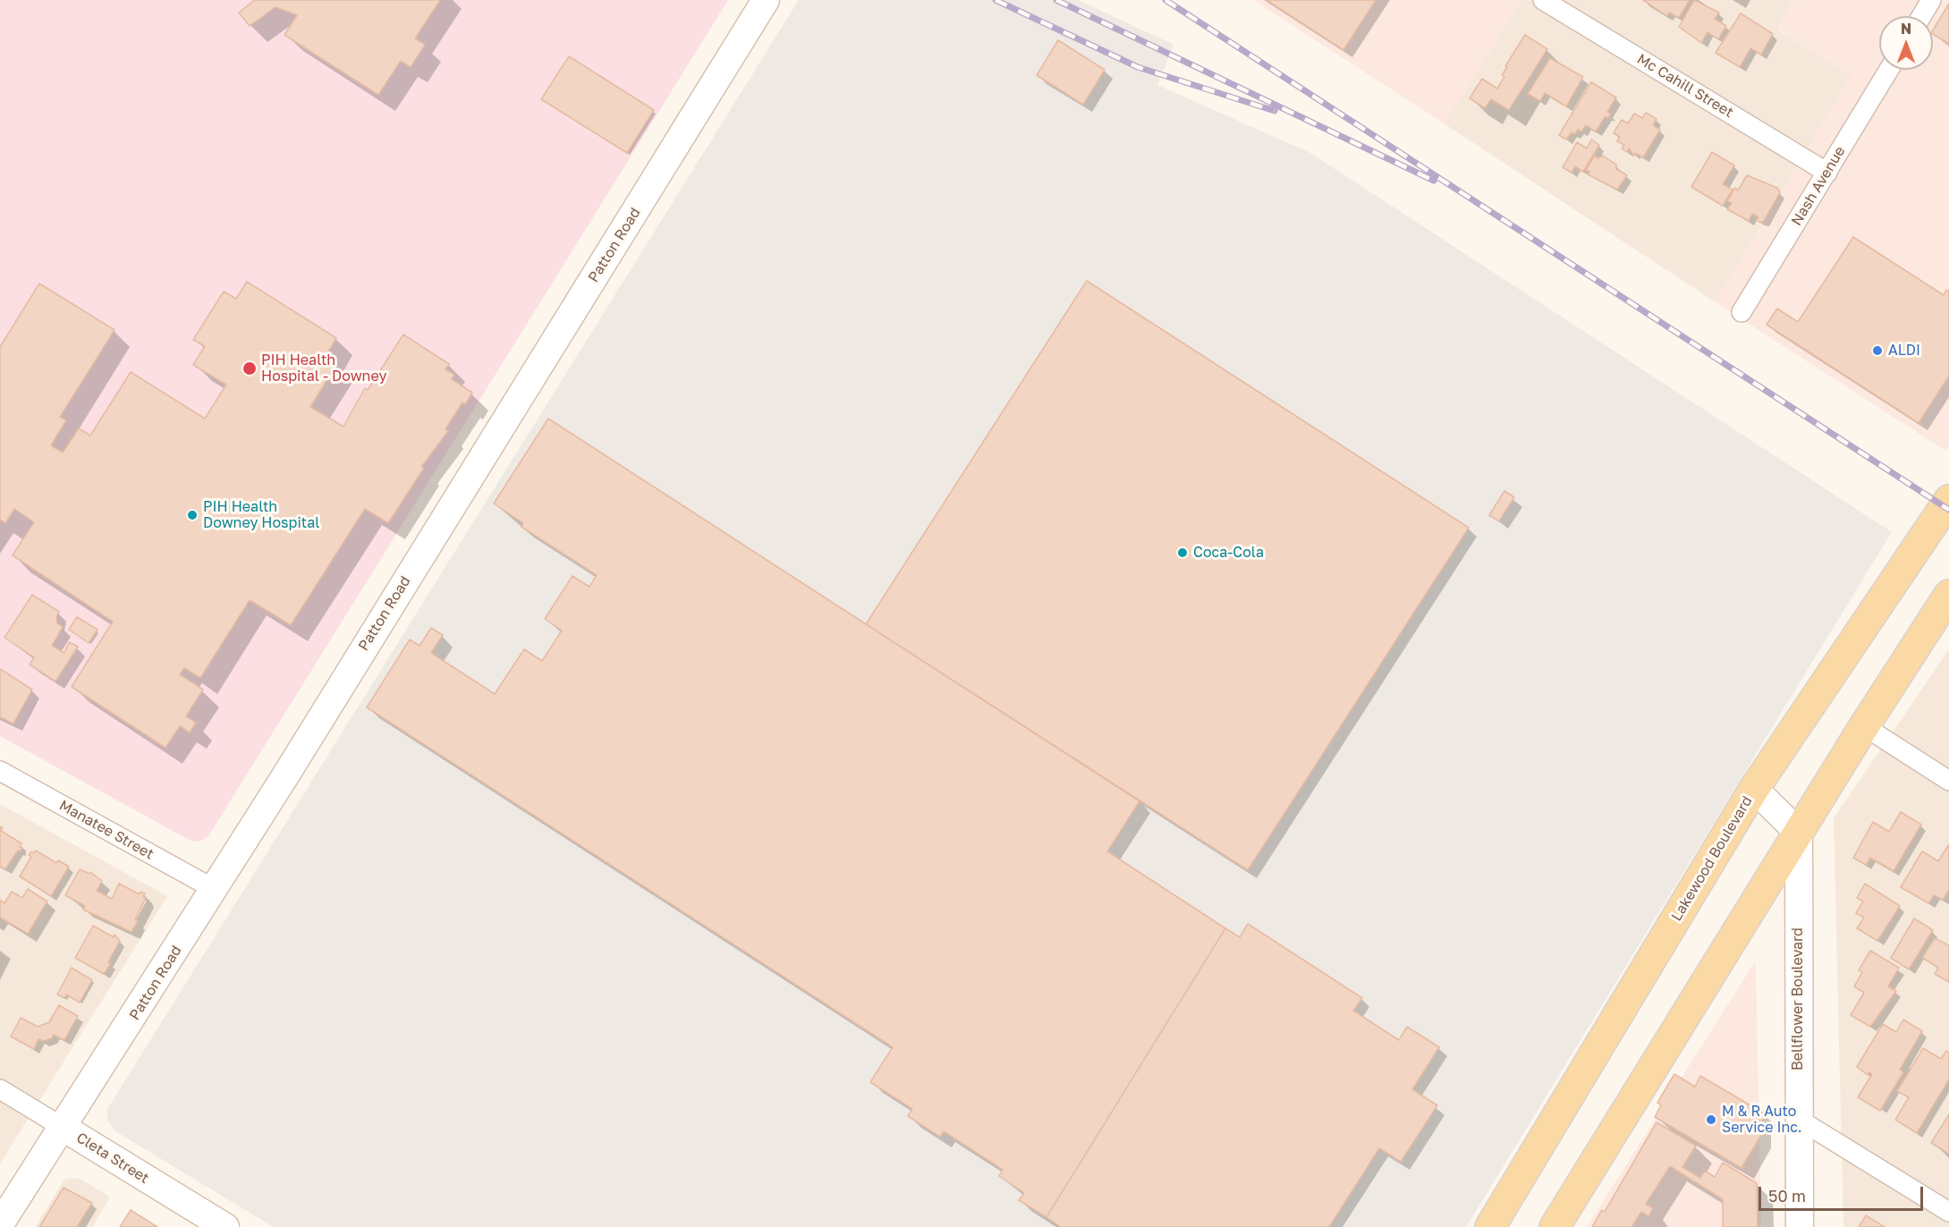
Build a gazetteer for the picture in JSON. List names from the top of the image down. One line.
{"streets":{"main road":["Lakewood Boulevard"],"street":["Mc Cahill Street","Nash Avenue","Patton Road","Manatee Street","Bellflower Boulevard","Cleta Street"]},"crossings":[["Mc Cahill Street","Nash Avenue"],["Patton Road","Manatee Street"],["Patton Road","Cleta Street"]],"places":["ALDI","PIH Health Hospital - Downey","PIH Health Downey Hospital","Coca-Cola","M & R Auto Service Inc."],"scale_bar":"50 m","north":"top"}
